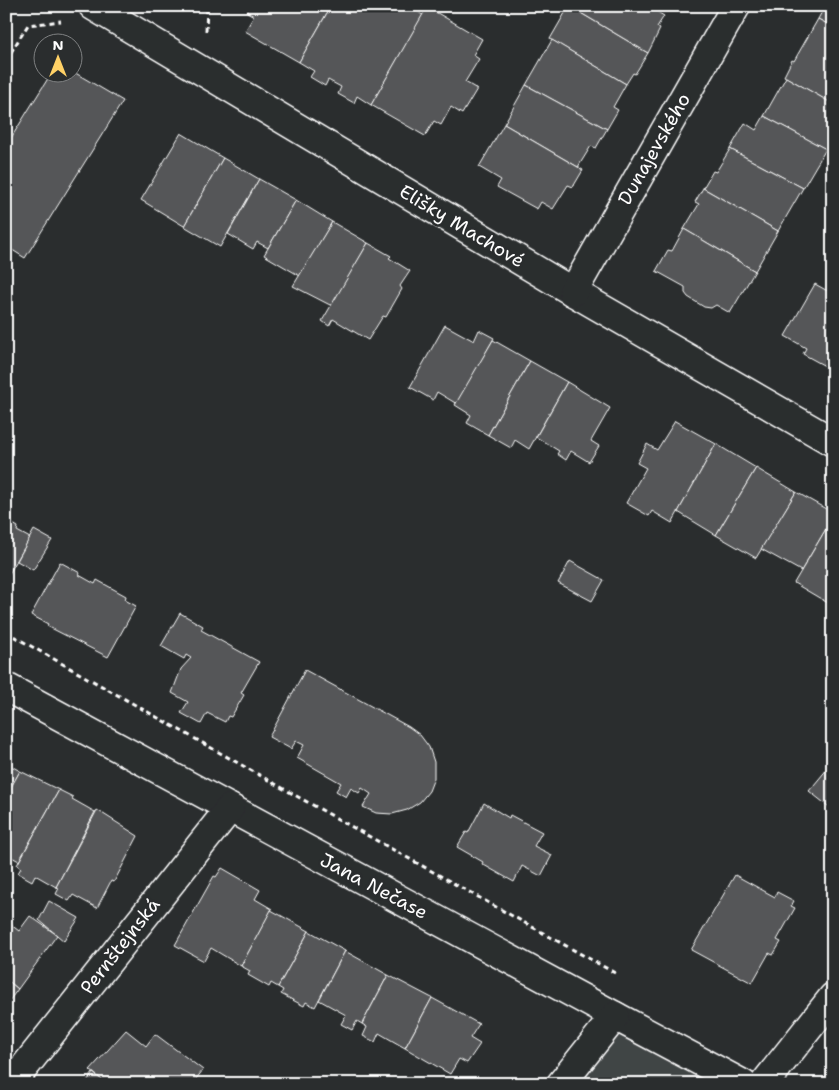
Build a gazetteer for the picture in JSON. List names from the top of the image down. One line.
{"streets":{"street":["Dunajevského","Elišky Machové","Jana Nečase","Pernštejnská"]},"crossings":[["Dunajevského","Elišky Machové"],["Jana Nečase","Pernštejnská"]],"north":"top"}
